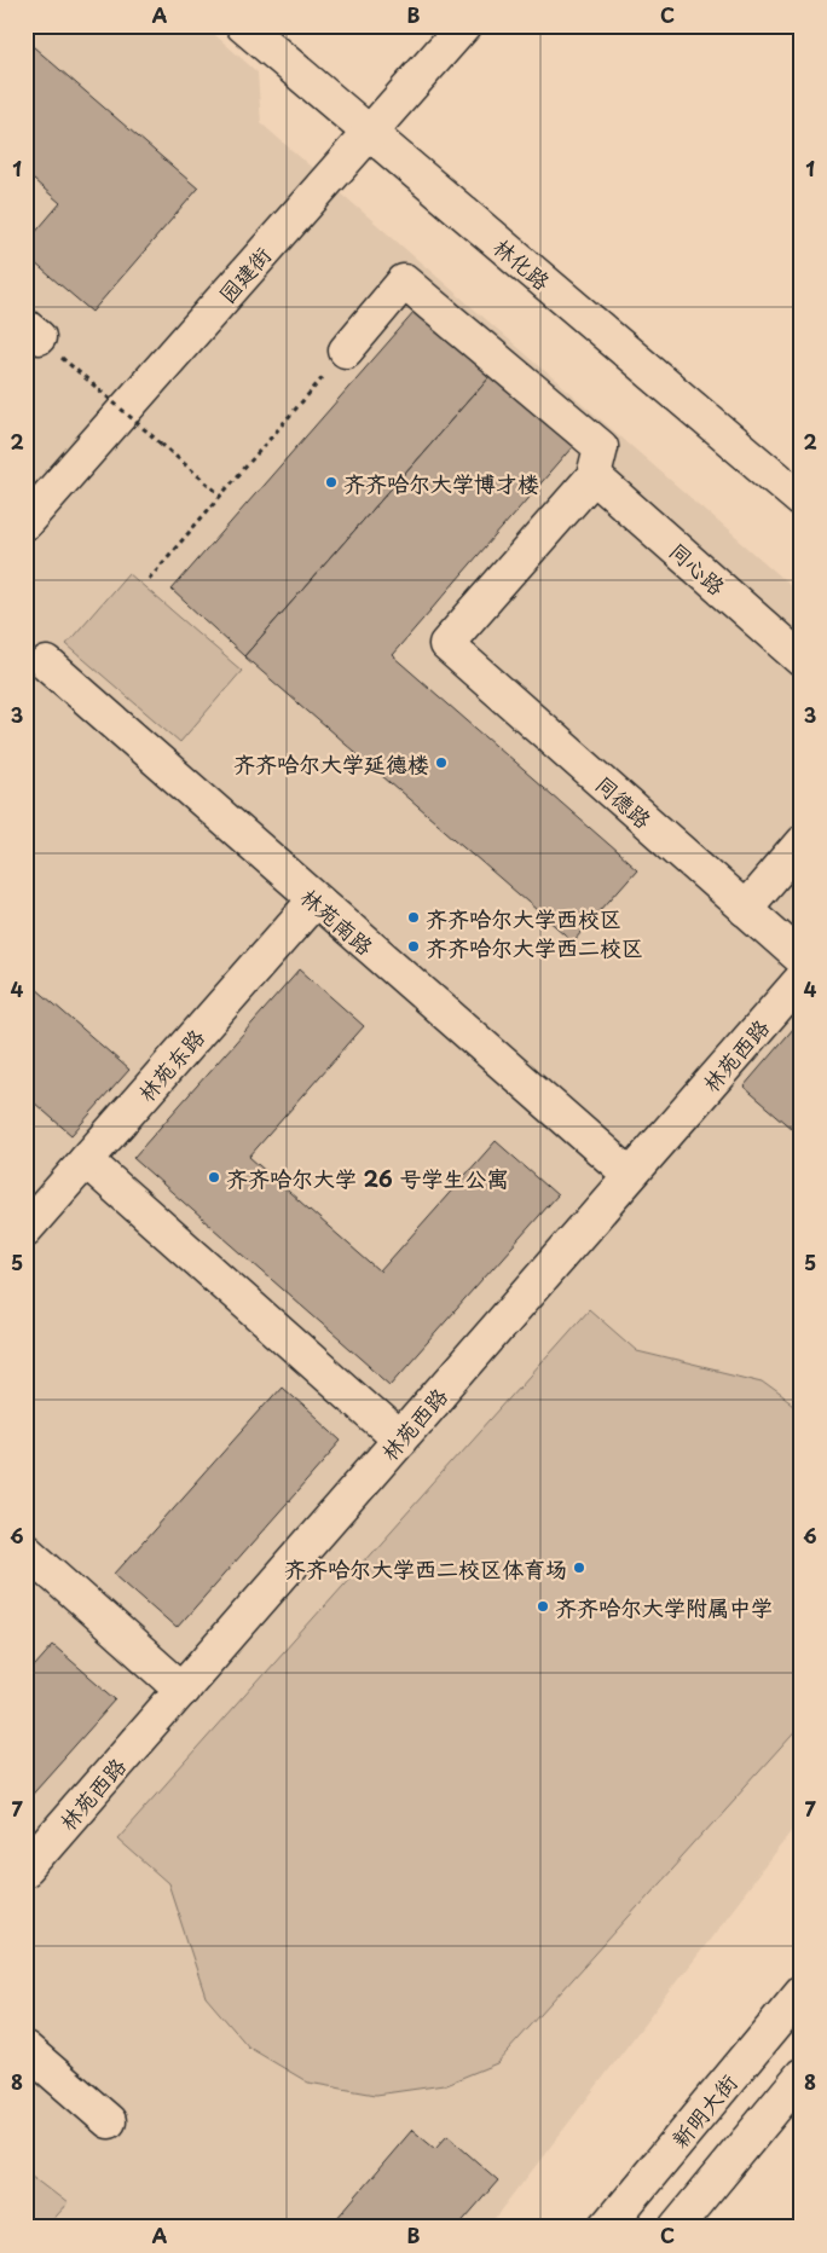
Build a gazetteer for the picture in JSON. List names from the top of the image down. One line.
{"streets":{"main road":["林化路","园建街","同心路","同德路","林苑南路","林苑西路","林苑东路","新明大街"]},"crossings":[["林化路","园建街"],["同心路","同德路"],["林苑南路","林苑西路"],["林苑南路","林苑东路"]],"places":["齐齐哈尔大学博才楼","齐齐哈尔大学延德楼","齐齐哈尔大学西校区","齐齐哈尔大学西二校区","齐齐哈尔大学 26 号学生公寓","齐齐哈尔大学西二校区体育场","齐齐哈尔大学附属中学"],"grid":{"columns":["A","B","C"],"rows":["1","2","3","4","5","6","7","8"]}}
